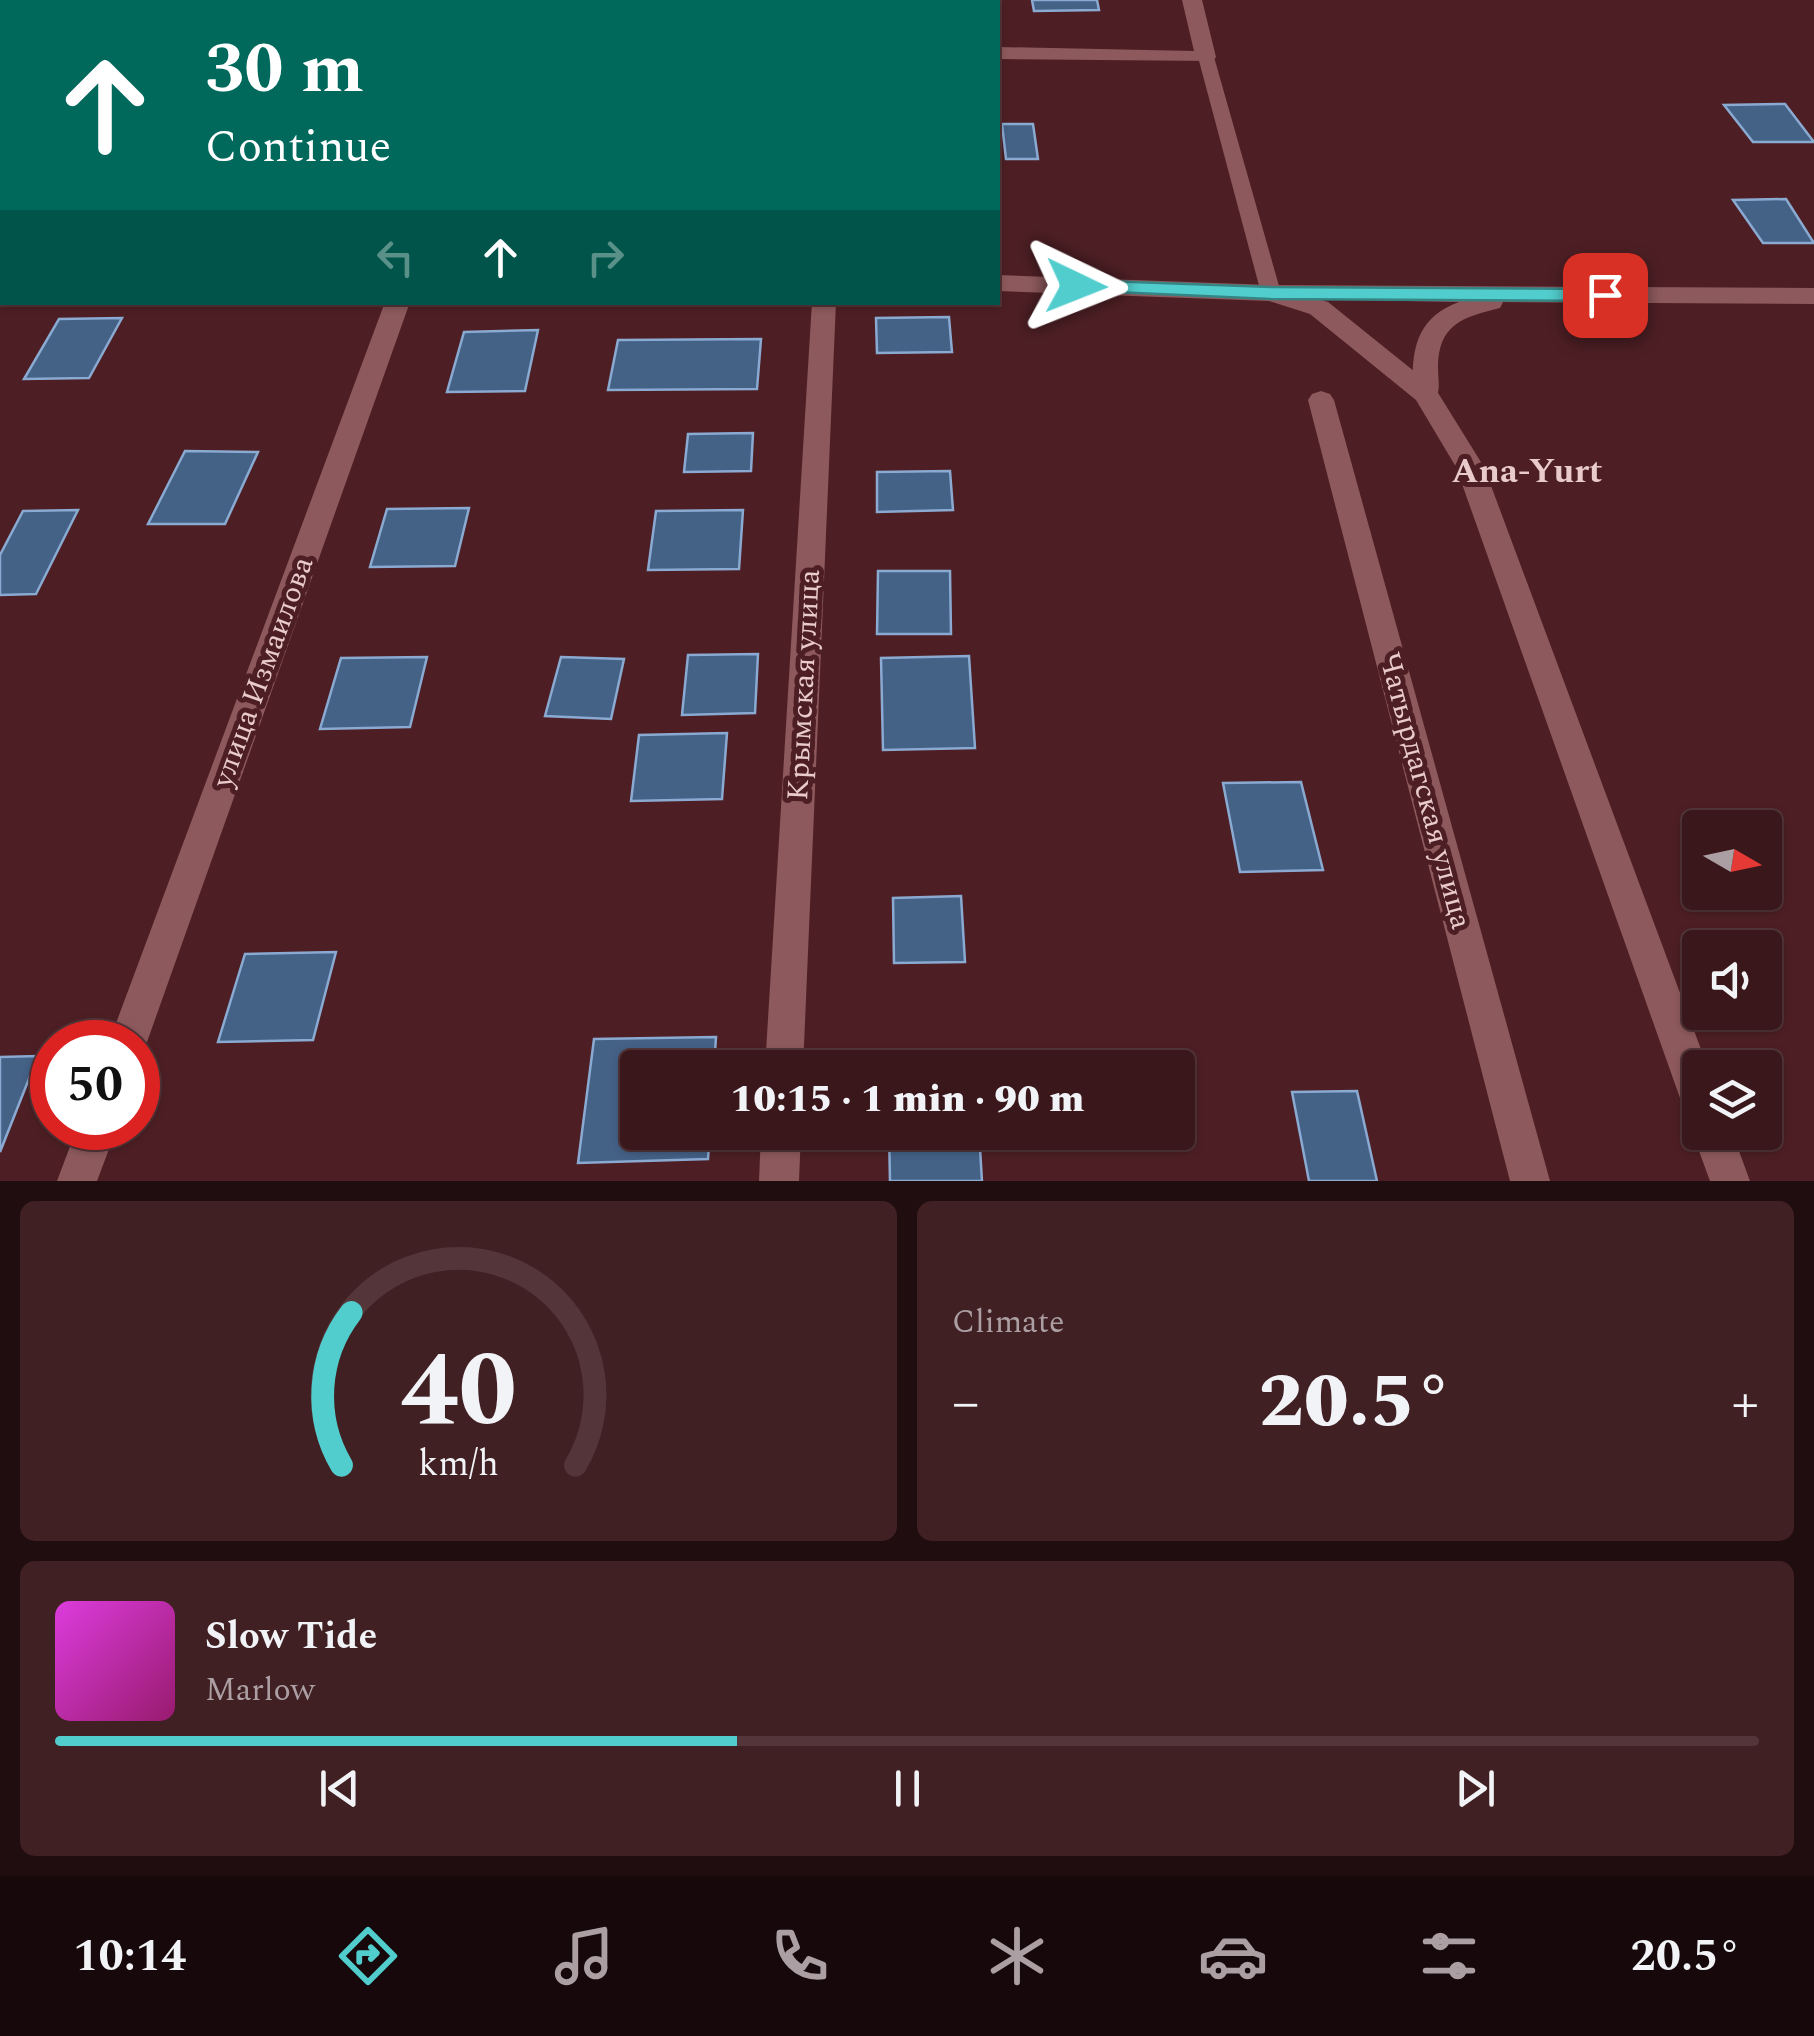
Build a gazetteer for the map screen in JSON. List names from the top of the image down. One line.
{"streets":{"street":["улица Измаилова","Крымская улица","Чатырдагская улица"]},"districts":["Ana-Yurt"],"north":"right","page":{"turn":["30 m","Continue"],"limit":"50","trip":"10:15 · 1 min · 90 m","tile":"Climate","heat":["−","20.5°","+"],"song":["Slow Tide","Marlow"],"tabs":["10:14","20.5°"],"gauge":["40","km/h"]}}
